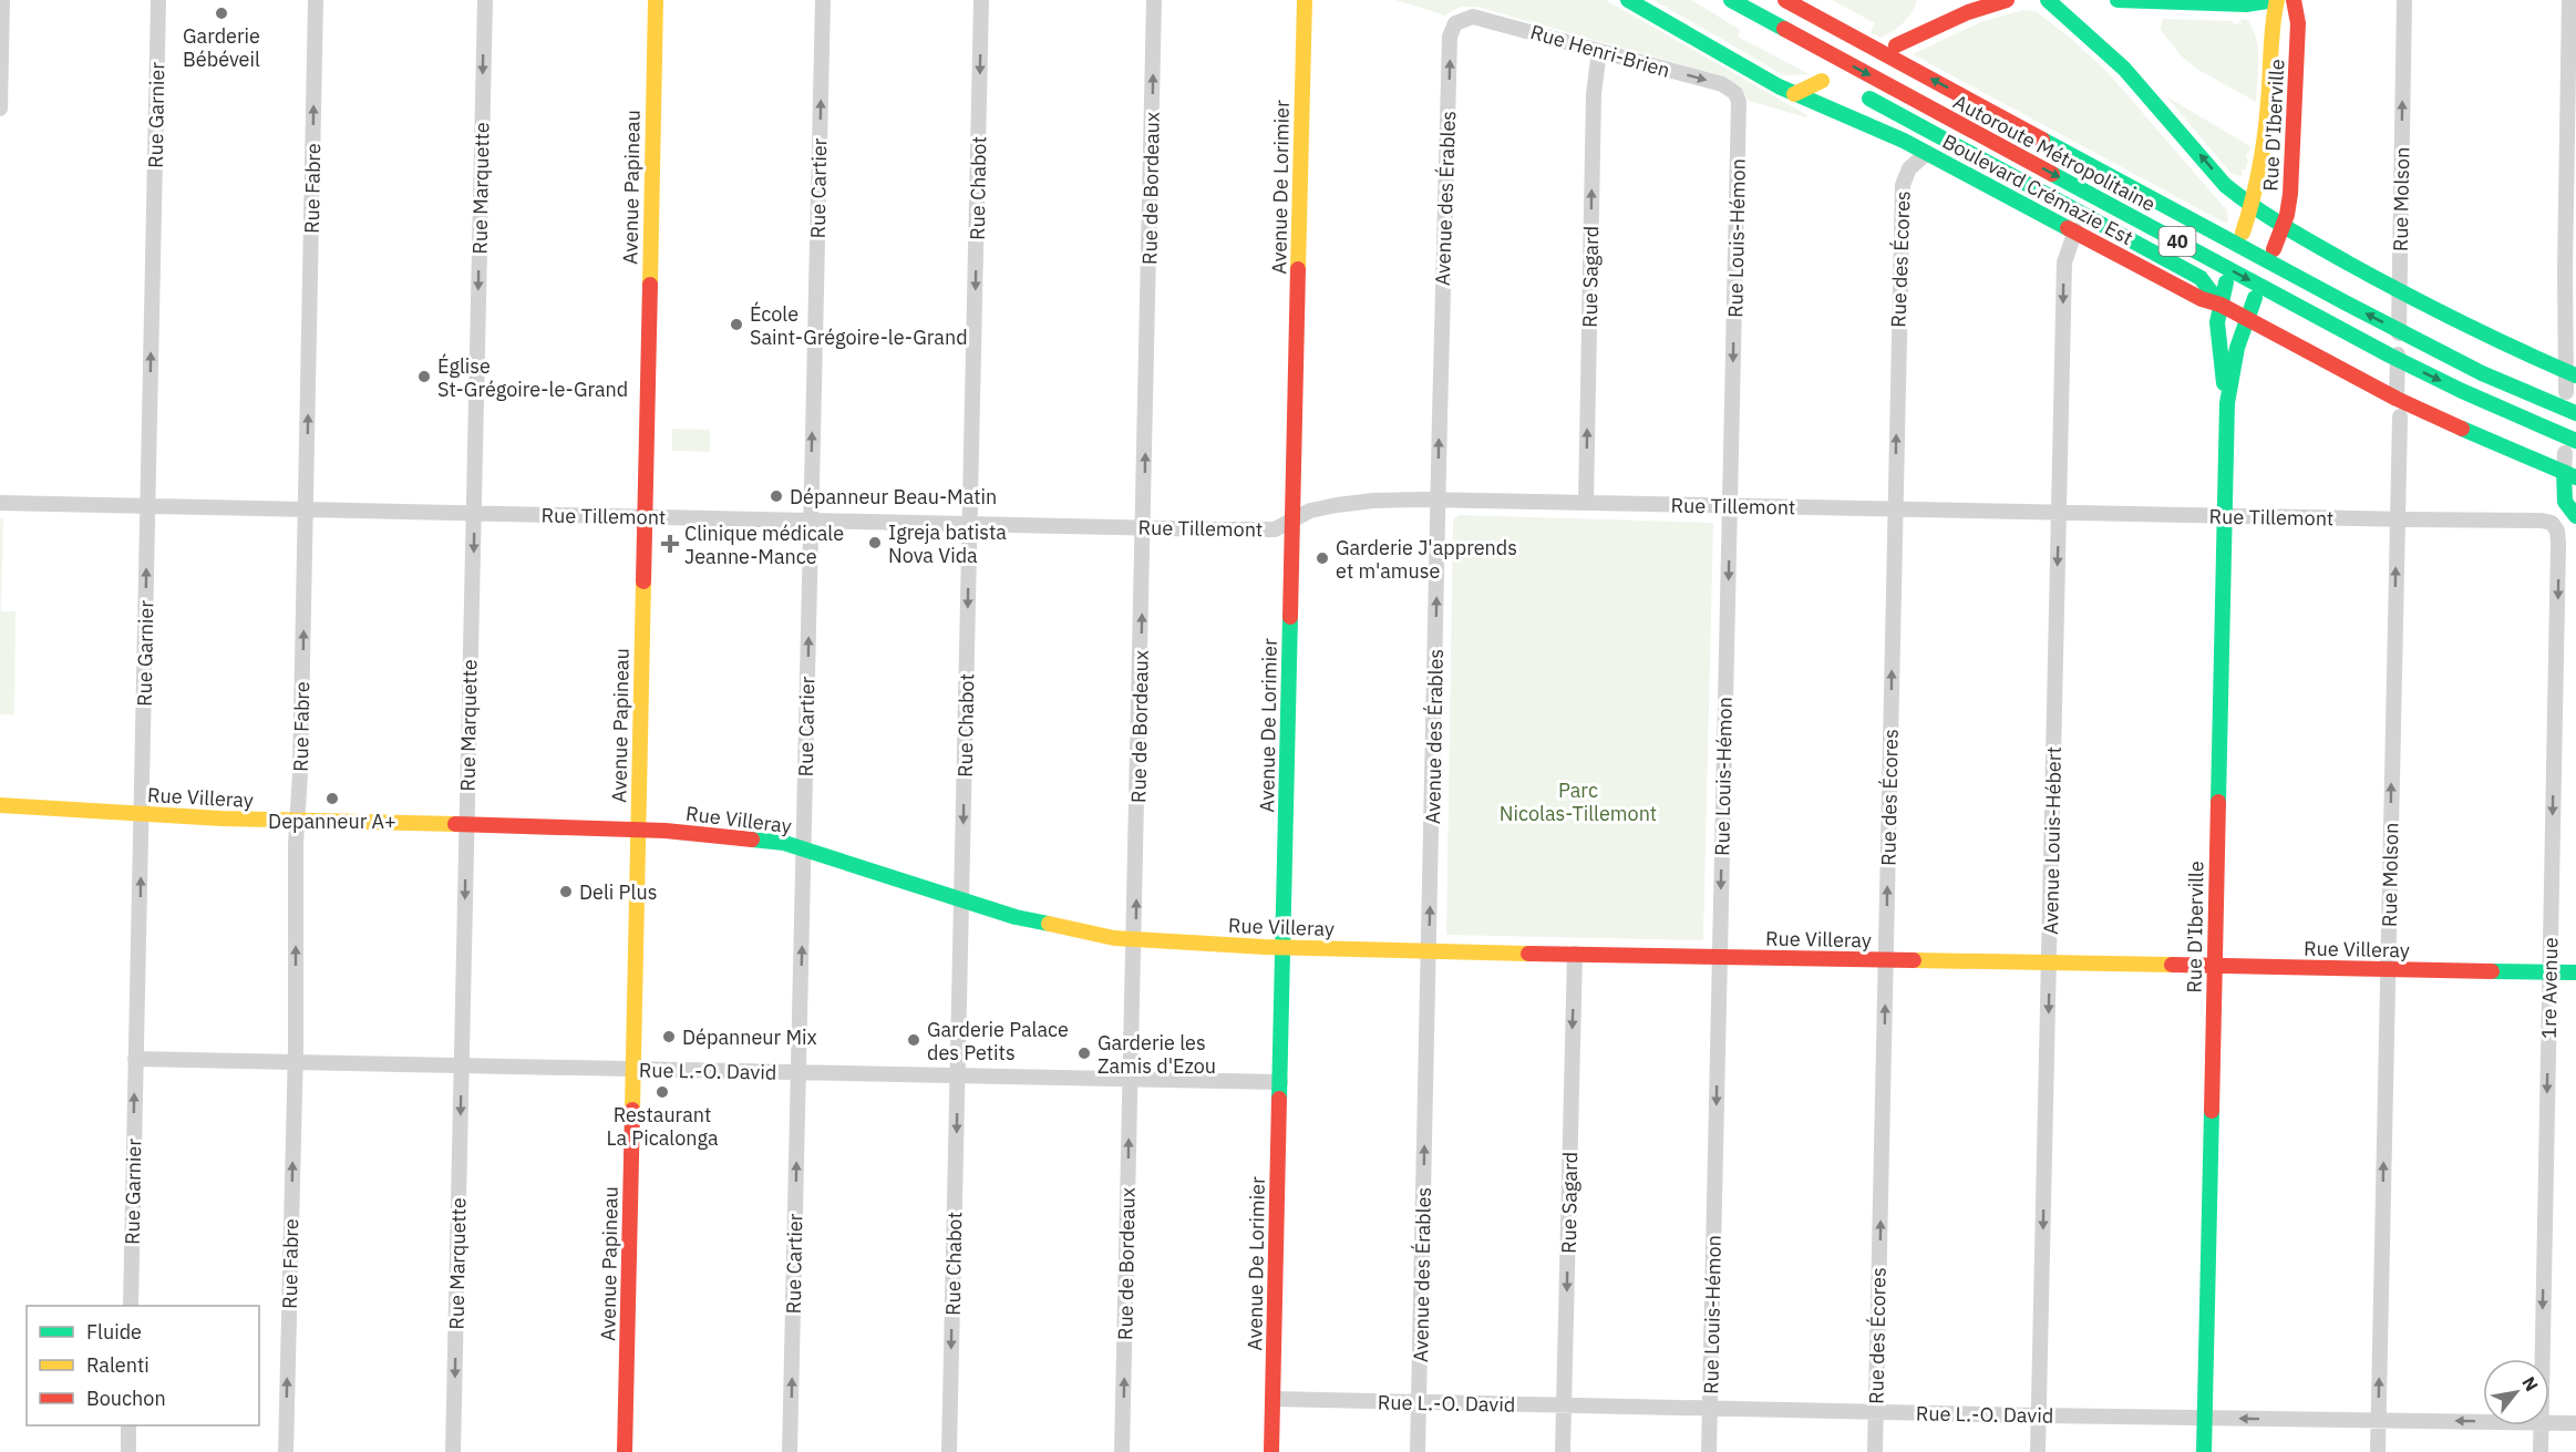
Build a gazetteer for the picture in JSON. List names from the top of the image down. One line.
{"streets":{"main road":["Rue D'Iberville","Autoroute Métropolitaine","Avenue Papineau","Avenue De Lorimier","Boulevard Crémazie Est","40","Rue Villeray"],"street":["Rue Henri-Brien","Rue Garnier","Rue Fabre","Rue Marquette","Rue Cartier","Rue Chabot","Rue de Bordeaux","Avenue des Érables","Rue Molson","Rue Louis-Hémon","Rue des Écores","Rue Sagard","Rue Tillemont","Avenue Louis-Hébert","1re Avenue","Rue L.-O. David"]},"crossings":[["Rue Henri-Brien","Avenue des Érables"],["Rue Henri-Brien","Rue Louis-Hémon"],["Rue Henri-Brien","Rue Sagard"],["Rue Garnier","Rue Tillemont"],["Rue Garnier","Rue Villeray"],["Rue Garnier","Rue L.-O. David"],["Rue D'Iberville","Boulevard Crémazie Est"],["Rue D'Iberville","Rue Tillemont"],["Rue D'Iberville","Rue Villeray"],["Rue D'Iberville","Rue L.-O. David"],["Avenue Papineau","Rue Tillemont"],["Avenue Papineau","Rue Villeray"],["Avenue Papineau","Rue L.-O. David"],["Avenue De Lorimier","Rue Tillemont"],["Avenue De Lorimier","Rue Villeray"],["Avenue De Lorimier","Rue L.-O. David"],["Rue Fabre","Rue Tillemont"],["Rue Fabre","Rue Villeray"],["Rue Fabre","Rue L.-O. David"],["Rue Marquette","Rue Tillemont"],["Rue Marquette","Rue Villeray"],["Rue Marquette","Rue L.-O. David"],["Rue Cartier","Rue Tillemont"],["Rue Cartier","Rue Villeray"],["Rue Cartier","Rue L.-O. David"],["Rue Chabot","Rue Tillemont"],["Rue Chabot","Rue Villeray"],["Rue Chabot","Rue L.-O. David"],["Rue de Bordeaux","Rue Tillemont"],["Rue de Bordeaux","Rue Villeray"],["Rue de Bordeaux","Rue L.-O. David"],["Boulevard Crémazie Est","Rue Molson"],["Boulevard Crémazie Est","Rue des Écores"],["Boulevard Crémazie Est","Avenue Louis-Hébert"],["Avenue des Érables","Rue Tillemont"],["Avenue des Érables","Rue Villeray"],["Avenue des Érables","Rue L.-O. David"],["Rue Molson","Rue Tillemont"],["Rue Molson","Rue Villeray"],["Rue Molson","Rue L.-O. David"],["Rue Louis-Hémon","Rue Tillemont"],["Rue Louis-Hémon","Rue Villeray"],["Rue Louis-Hémon","Rue L.-O. David"],["Rue des Écores","Rue Tillemont"],["Rue des Écores","Rue Villeray"],["Rue des Écores","Rue L.-O. David"],["Rue Sagard","Rue Tillemont"],["Rue Sagard","Rue Villeray"],["Rue Sagard","Rue L.-O. David"],["Rue Tillemont","Avenue Louis-Hébert"],["Rue Tillemont","1re Avenue"],["Rue Villeray","Avenue Louis-Hébert"],["Rue Villeray","1re Avenue"],["Avenue Louis-Hébert","Rue L.-O. David"]],"one_way":["Rue Henri-Brien","Rue Garnier","Rue Fabre","Rue Marquette","Rue Cartier","Rue Chabot","Rue de Bordeaux","Avenue des Érables","Rue Molson","Rue Louis-Hémon","Rue des Écores","Avenue Louis-Hébert","1re Avenue"],"parks":["Parc Nicolas-Tillemont"],"places":{"other":["Garderie Bébéveil","École Saint-Grégoire-le-Grand","Église St-Grégoire-le-Grand","Dépanneur Beau-Matin","Igreja batista Nova Vida","Garderie J'apprends et m'amuse","Depanneur A+","Deli Plus","Dépanneur Mix","Garderie Palace des Petits","Garderie les Zamis d'Ezou","Restaurant La Picalonga"],"health":["Clinique médicale Jeanne-Mance"]},"legend":["Fluide","Ralenti","Bouchon"],"north":"top right"}
